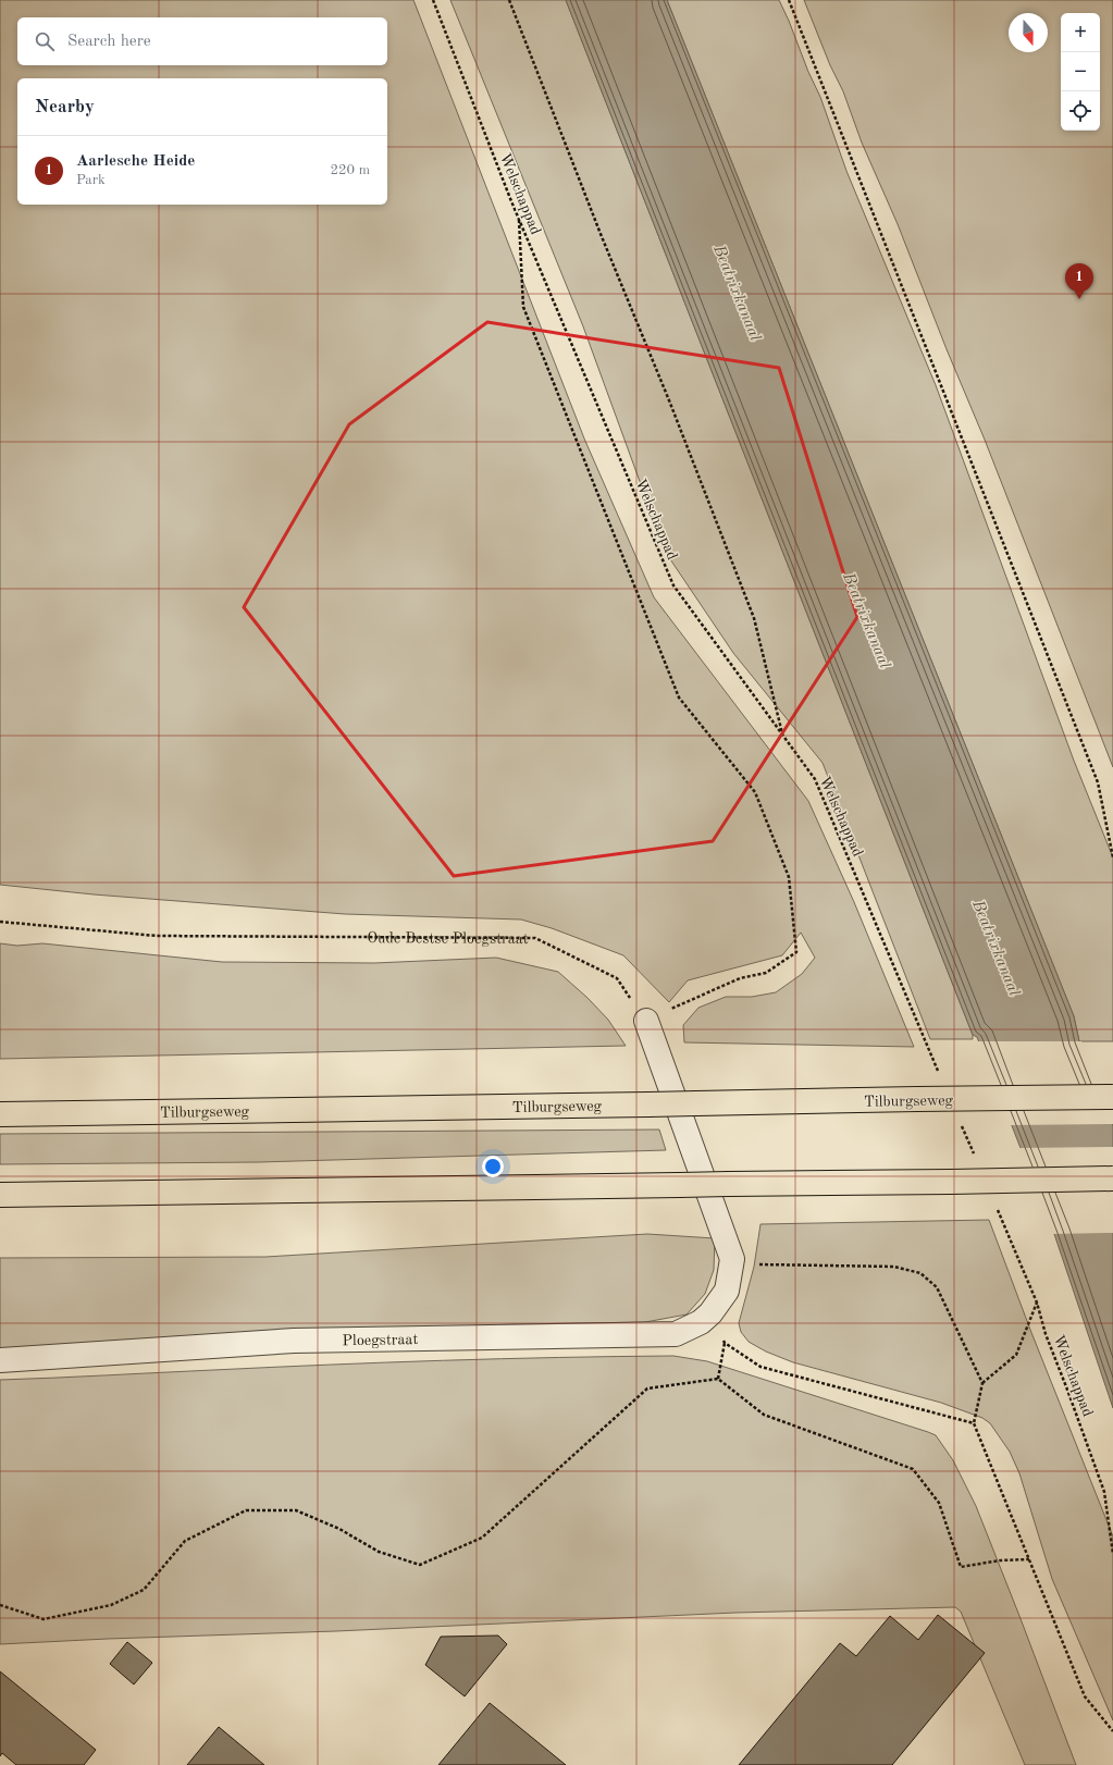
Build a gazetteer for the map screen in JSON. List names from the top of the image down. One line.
{"streets":{"highway":["Tilburgseweg"],"street":["Ploegstraat"],"path":["Welschappad","Oude Bestse Ploegstraat"]},"crossings":[["Oude Bestse Ploegstraat","Ploegstraat"]],"water":["Beatrixkanaal"],"north":"bottom","page":{"map_buttons":["+","−"],"search":"Search here","heading":"Nearby","list":[{"mark":"1","name":"Aarlesche Heide","note":"Park","value":"220 m"}],"pins":"1"}}
